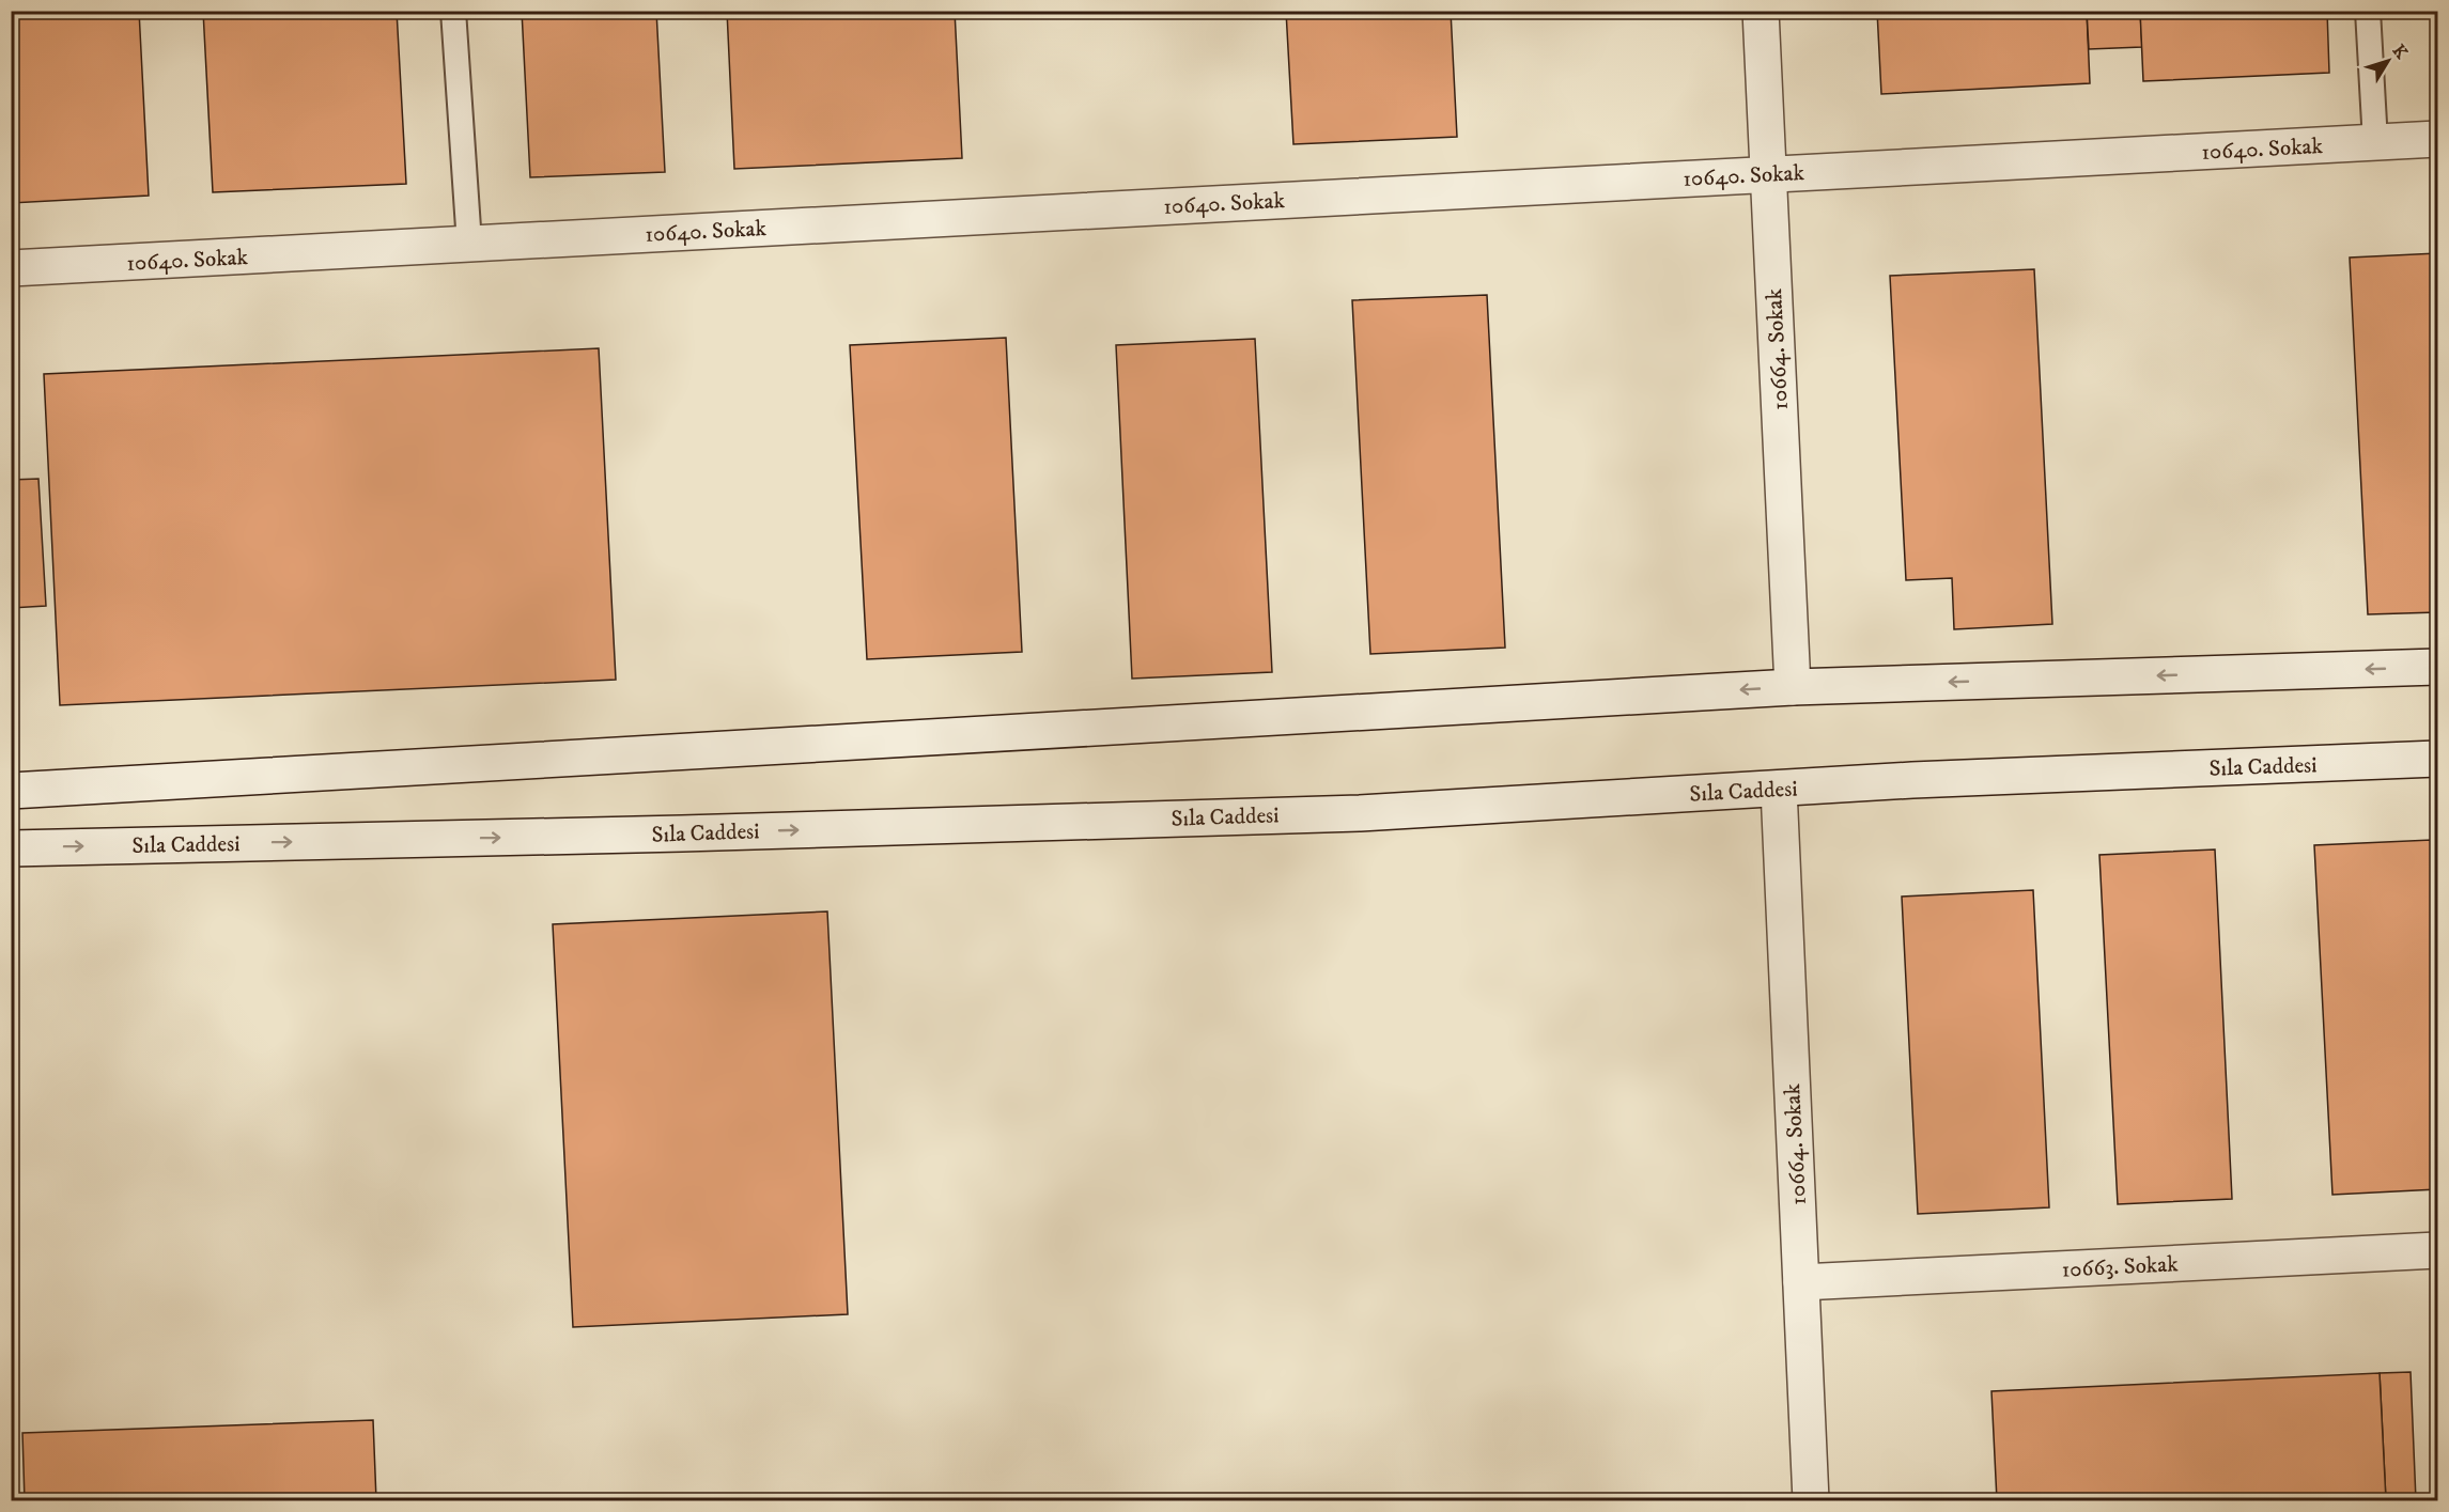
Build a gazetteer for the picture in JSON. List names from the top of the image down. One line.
{"streets":{"street":["10640. Sokak","10664. Sokak","Sıla Caddesi","10663. Sokak"]},"crossings":[["10640. Sokak","10664. Sokak"],["10664. Sokak","Sıla Caddesi"],["10664. Sokak","10663. Sokak"]],"north":"top right"}
